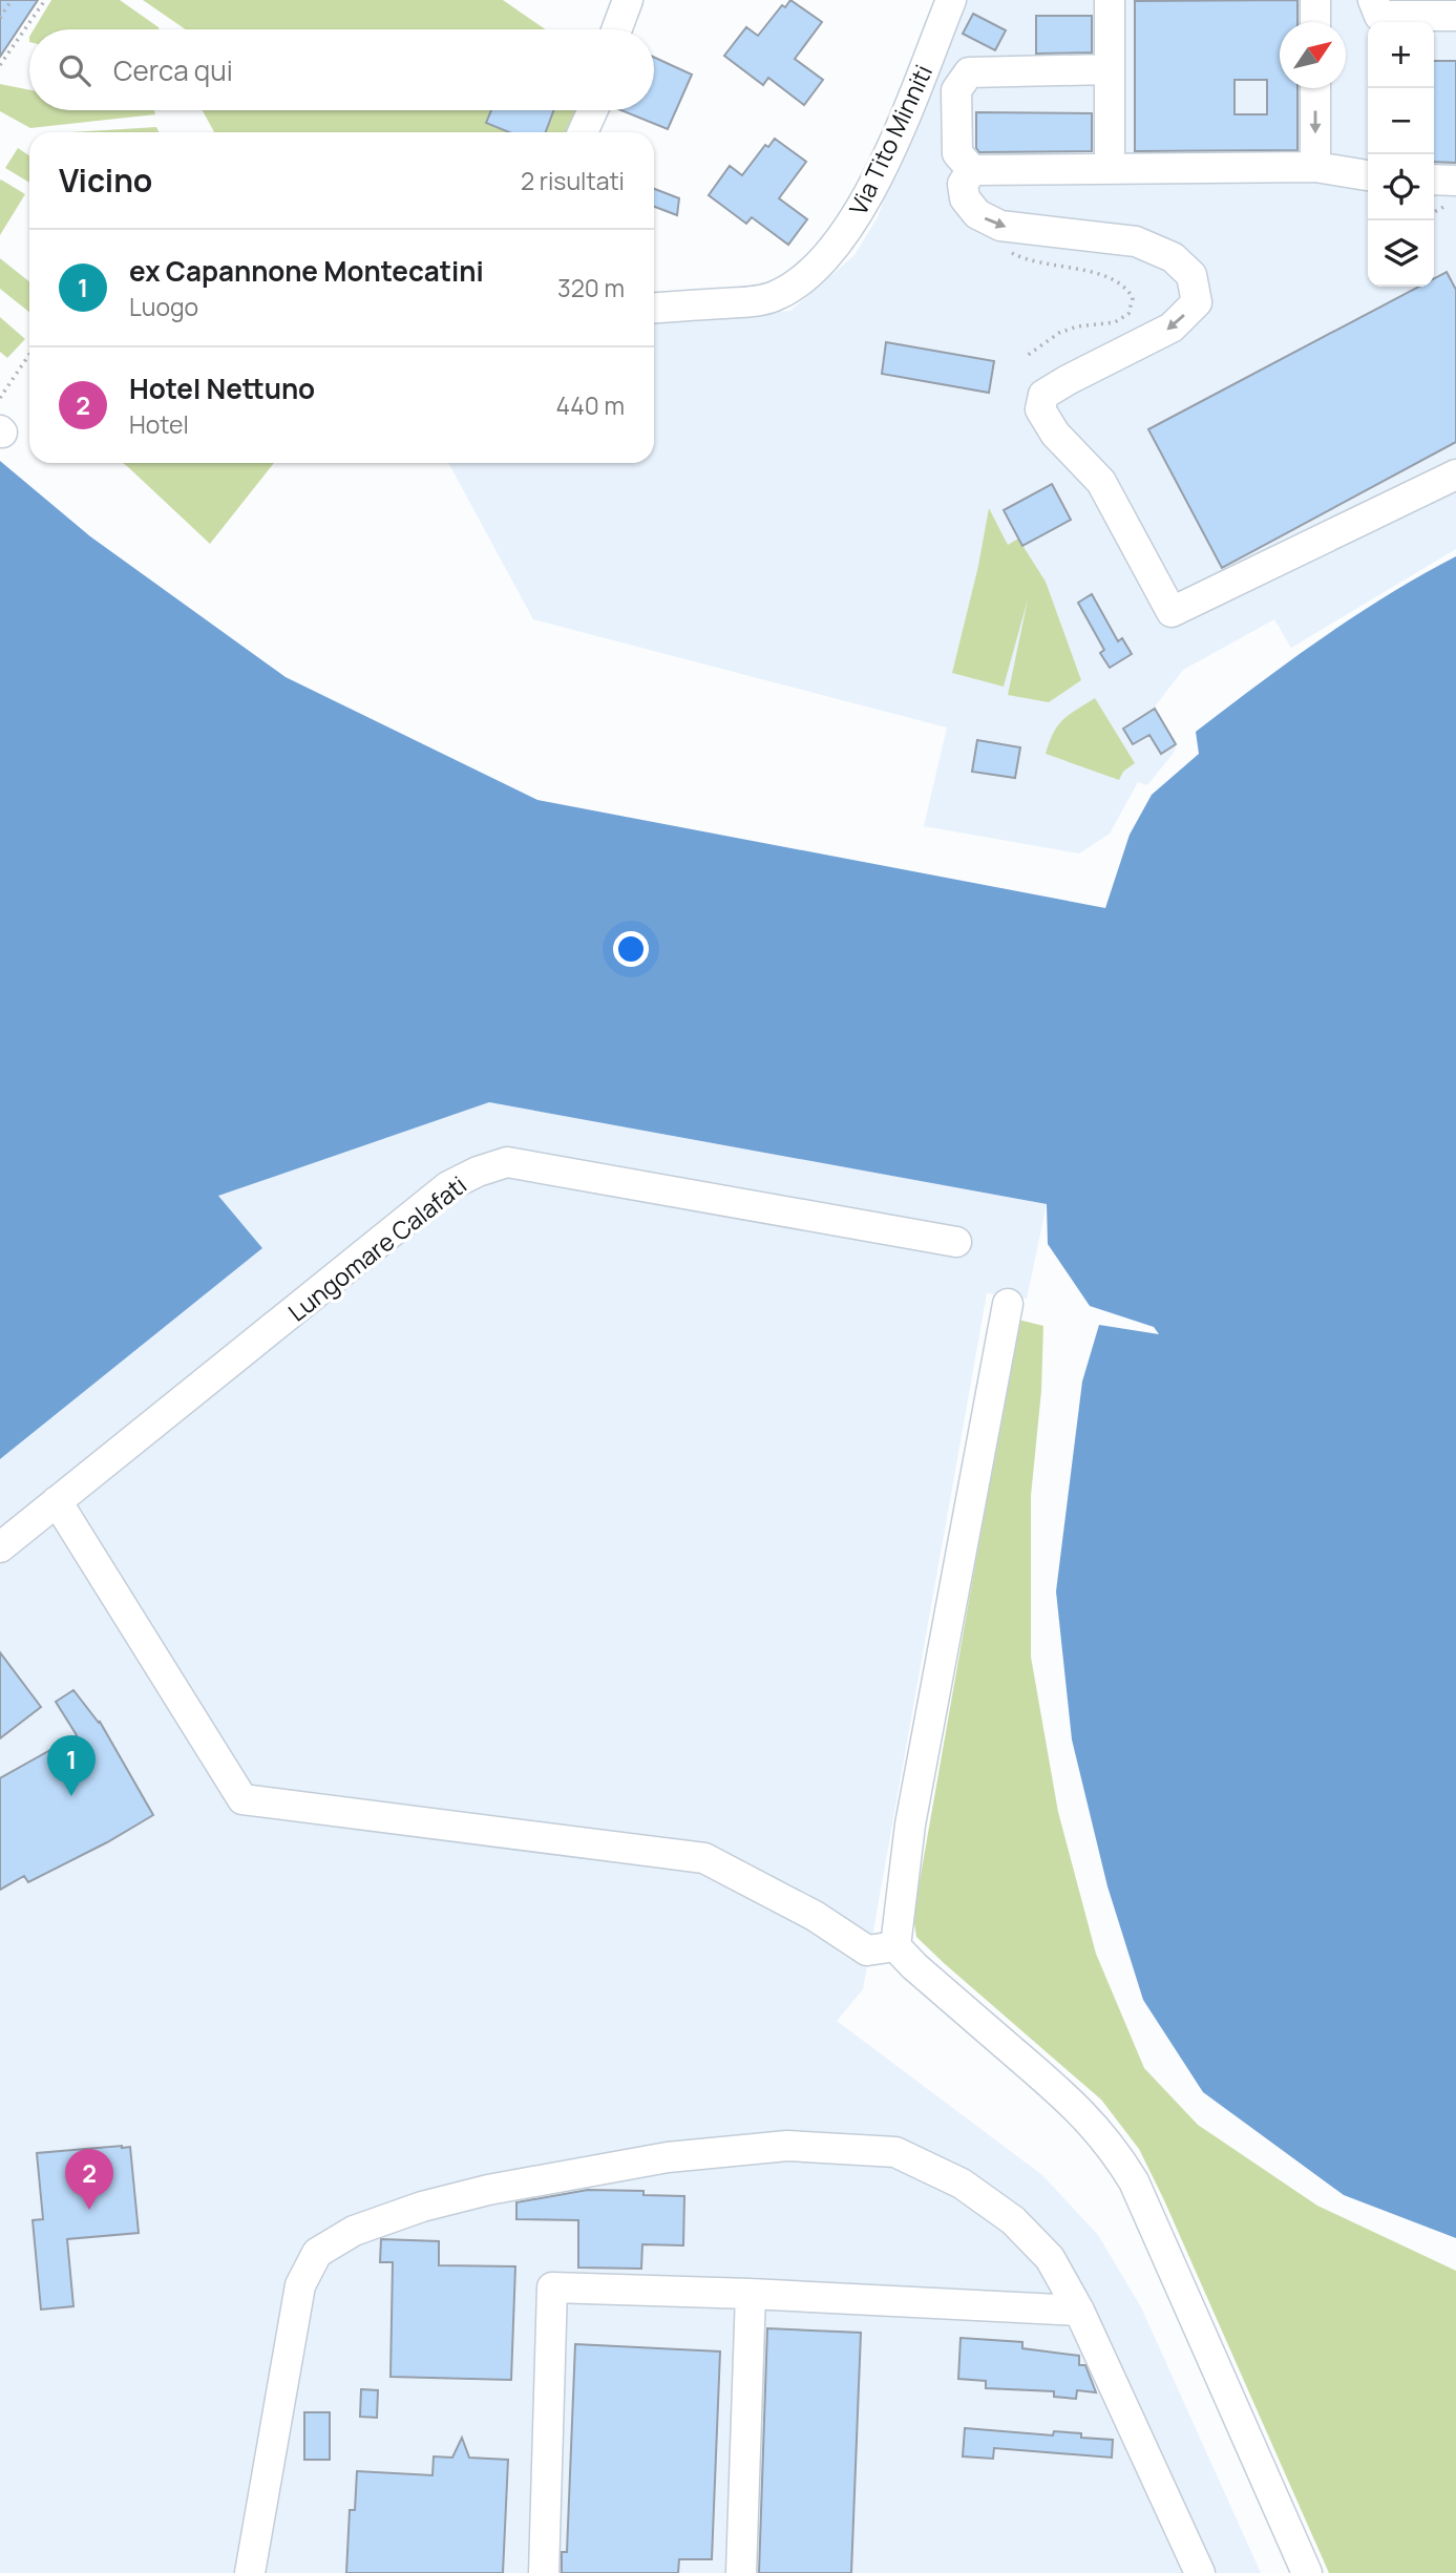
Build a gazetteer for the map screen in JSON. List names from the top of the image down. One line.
{"streets":{"street":["Via Tito Minniti","Lungomare Calafati"]},"north":"top right","page":{"map_buttons":["+","−"],"search":"Cerca qui","heading":["Vicino","2 risultati"],"list":[{"mark":"1","name":"ex Capannone Montecatini","note":"Luogo","value":"320 m"},{"mark":"2","name":"Hotel Nettuno","note":"Hotel","value":"440 m"}],"pins":["1","2"]}}
